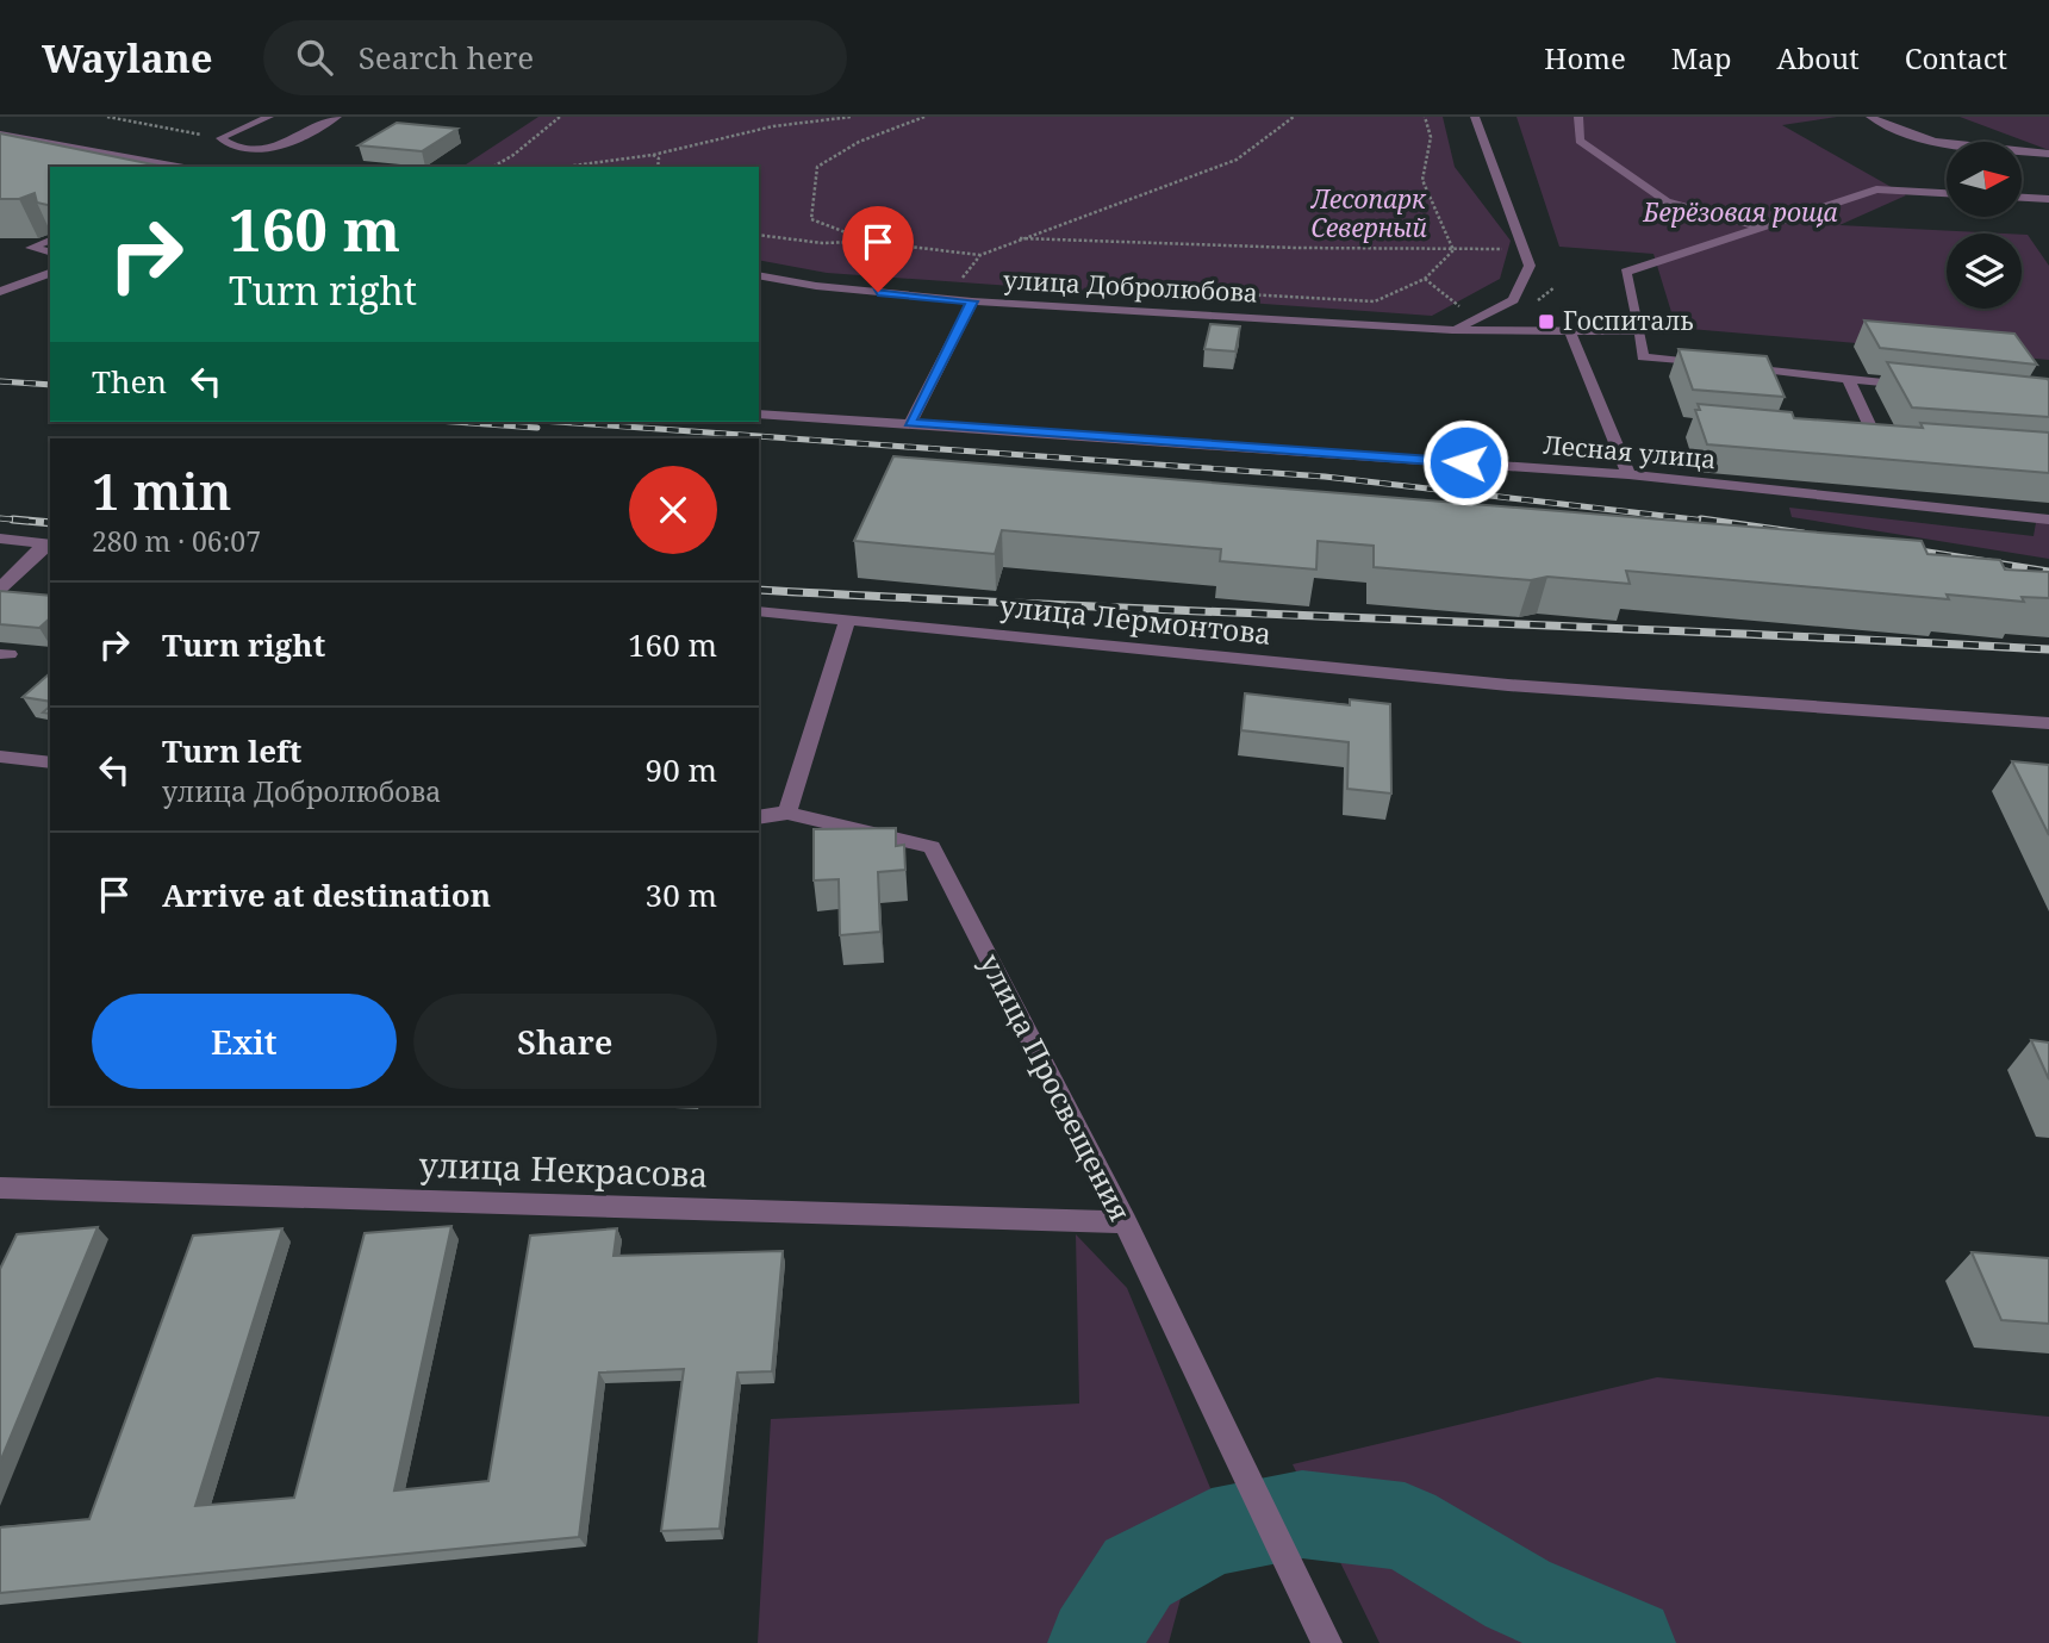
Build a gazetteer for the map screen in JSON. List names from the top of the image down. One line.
{"streets":{"street":["улица Добролюбова","Лесная улица","улица Лермонтова","улица Просвещения","улица Некрасова"]},"crossings":[["улица Просвещения","улица Некрасова"]],"parks":["Лесопарк Северный","Берёзовая роща"],"places":{"transit":["Госпиталь"]},"north":"right","page":{"header":"Waylane","search":"Search here","nav":["Home","Map","About","Contact"],"turn":["160 m","Turn right"],"then":"Then","heading":["1 min","280 m · 06:07"],"list":[{"name":"Turn right","value":"160 m"},{"name":"Turn left","note":"улица Добролюбова","value":"90 m"},{"name":"Arrive at destination","value":"30 m"}],"buttons":["Exit","Share"]}}
